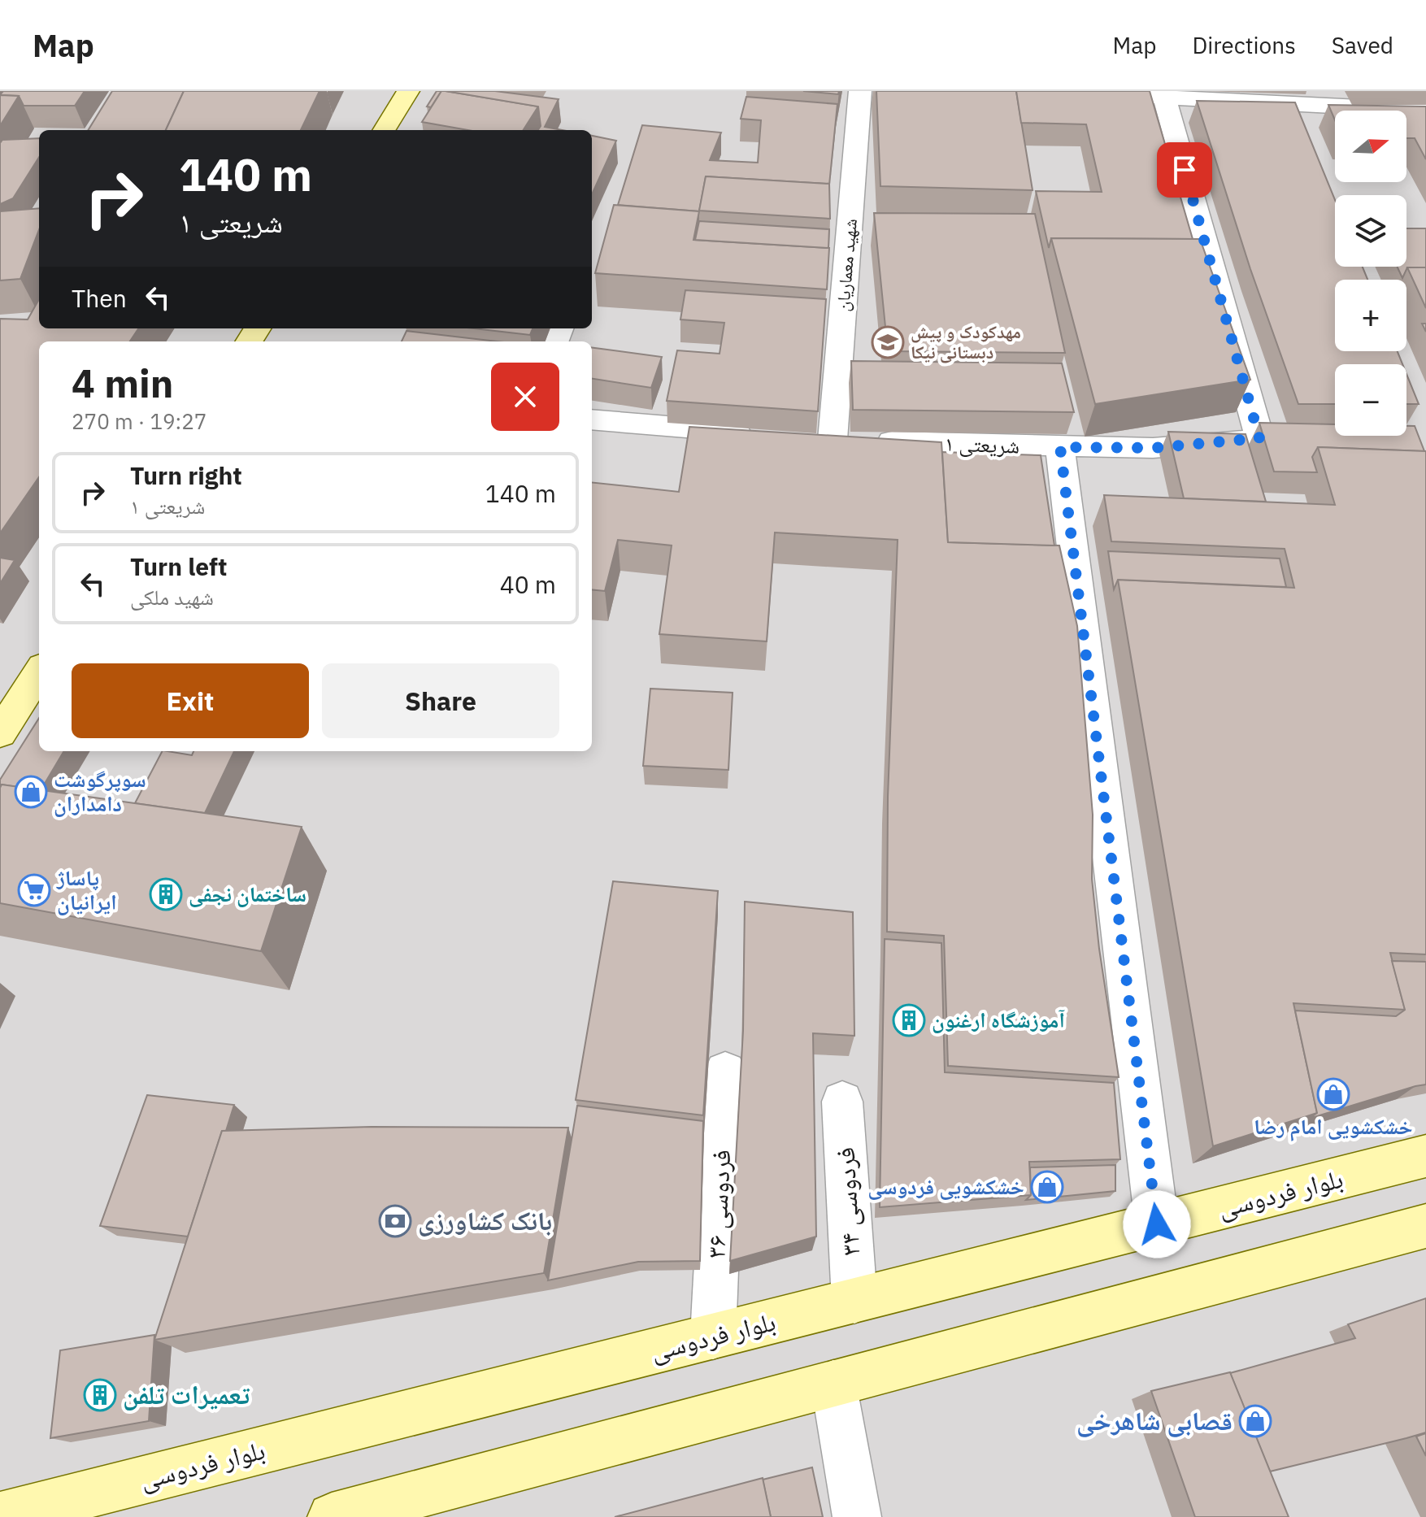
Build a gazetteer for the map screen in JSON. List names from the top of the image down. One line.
{"streets":{"main road":["بلوار فردوسی"],"street":["شهید معماریان","شریعتی ۱","فردوسی ۳۴","فردوسی ۳۶"]},"crossings":[["شهید معماریان","شریعتی ۱"],["بلوار فردوسی","فردوسی ۳۴"],["بلوار فردوسی","فردوسی ۳۶"]],"places":{"school or university":["مهدکودک و پیش دبستانی نیکا"],"shop":["سوپرگوشت دامداران","خشکشویی امام رضا","خشکشویی فردوسی","قصابی شاهرخی"],"supermarket":["پاساژ ایرانیان"],"building":["ساختمان نجفی","آموزشگاه ارغنون","تعمیرات تلفن"],"bank":["بانک کشاورزی"]},"north":"right","page":{"header":"Map","nav":["Map","Directions","Saved"],"map_buttons":["+","−"],"turn":["140 m","شریعتی ۱"],"then":"Then","heading":["4 min","270 m · 19:27"],"list":[{"name":"Turn right","note":"شریعتی ۱","value":"140 m"},{"name":"Turn left","note":"شهید ملکی","value":"40 m"}],"buttons":["Exit","Share"]}}
